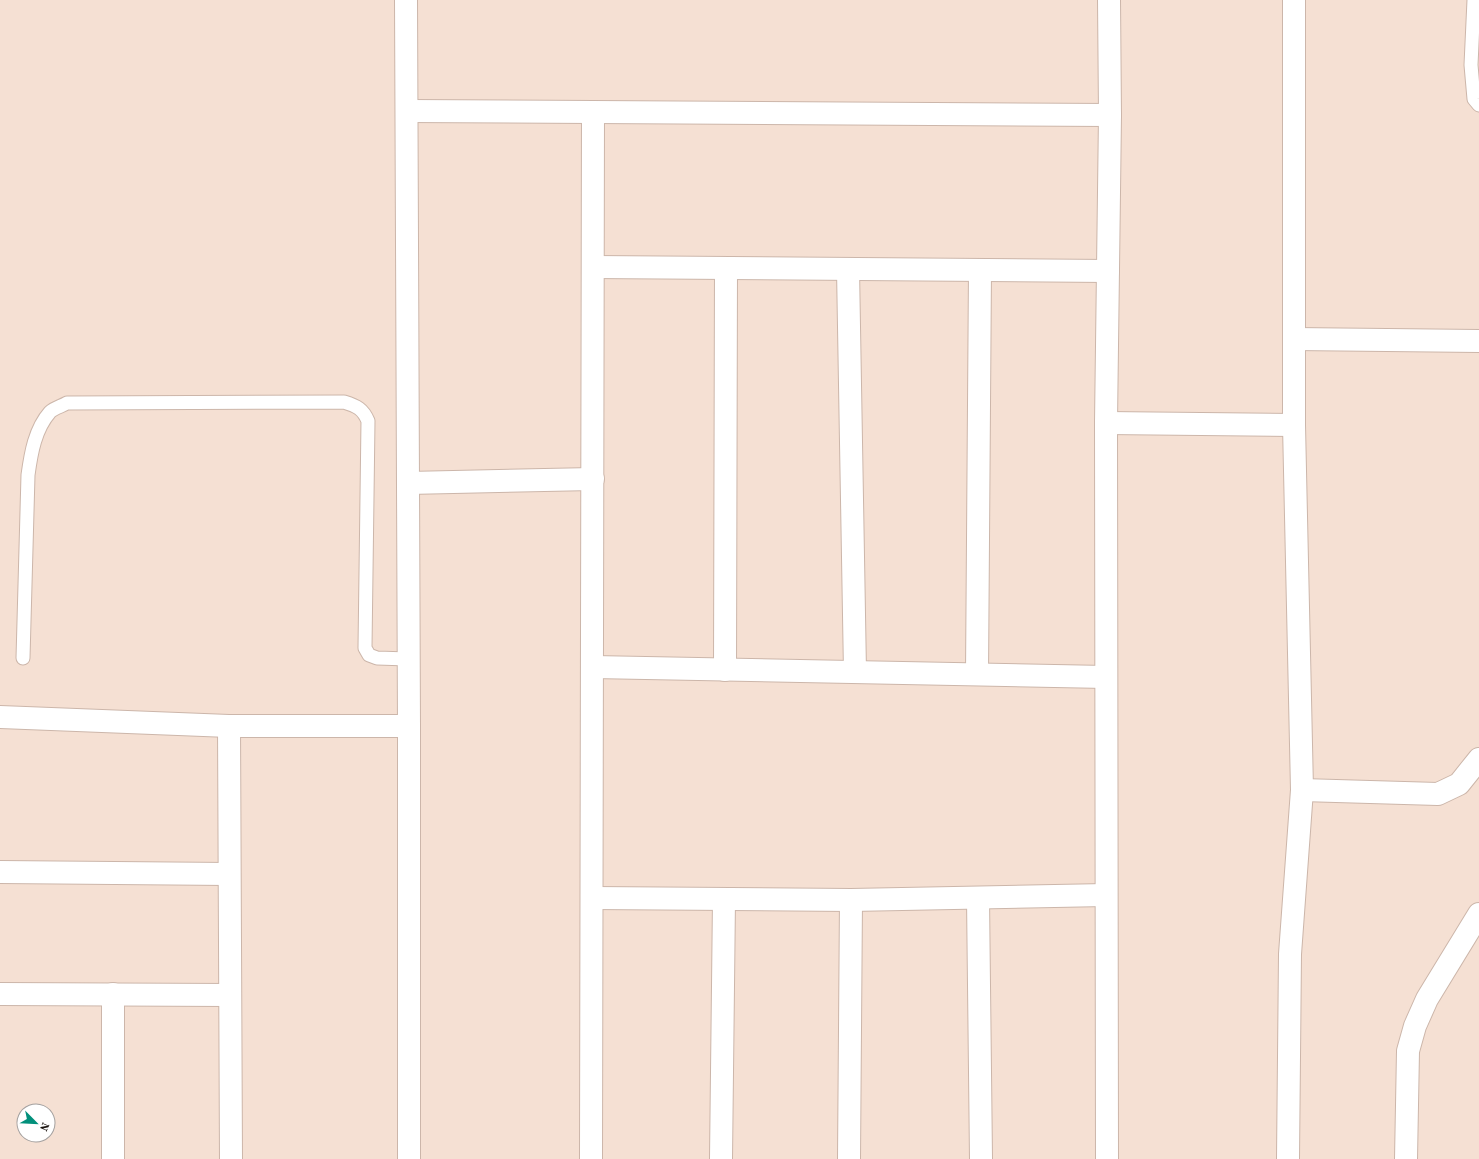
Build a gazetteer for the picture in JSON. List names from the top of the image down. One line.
{"north":"bottom right"}
